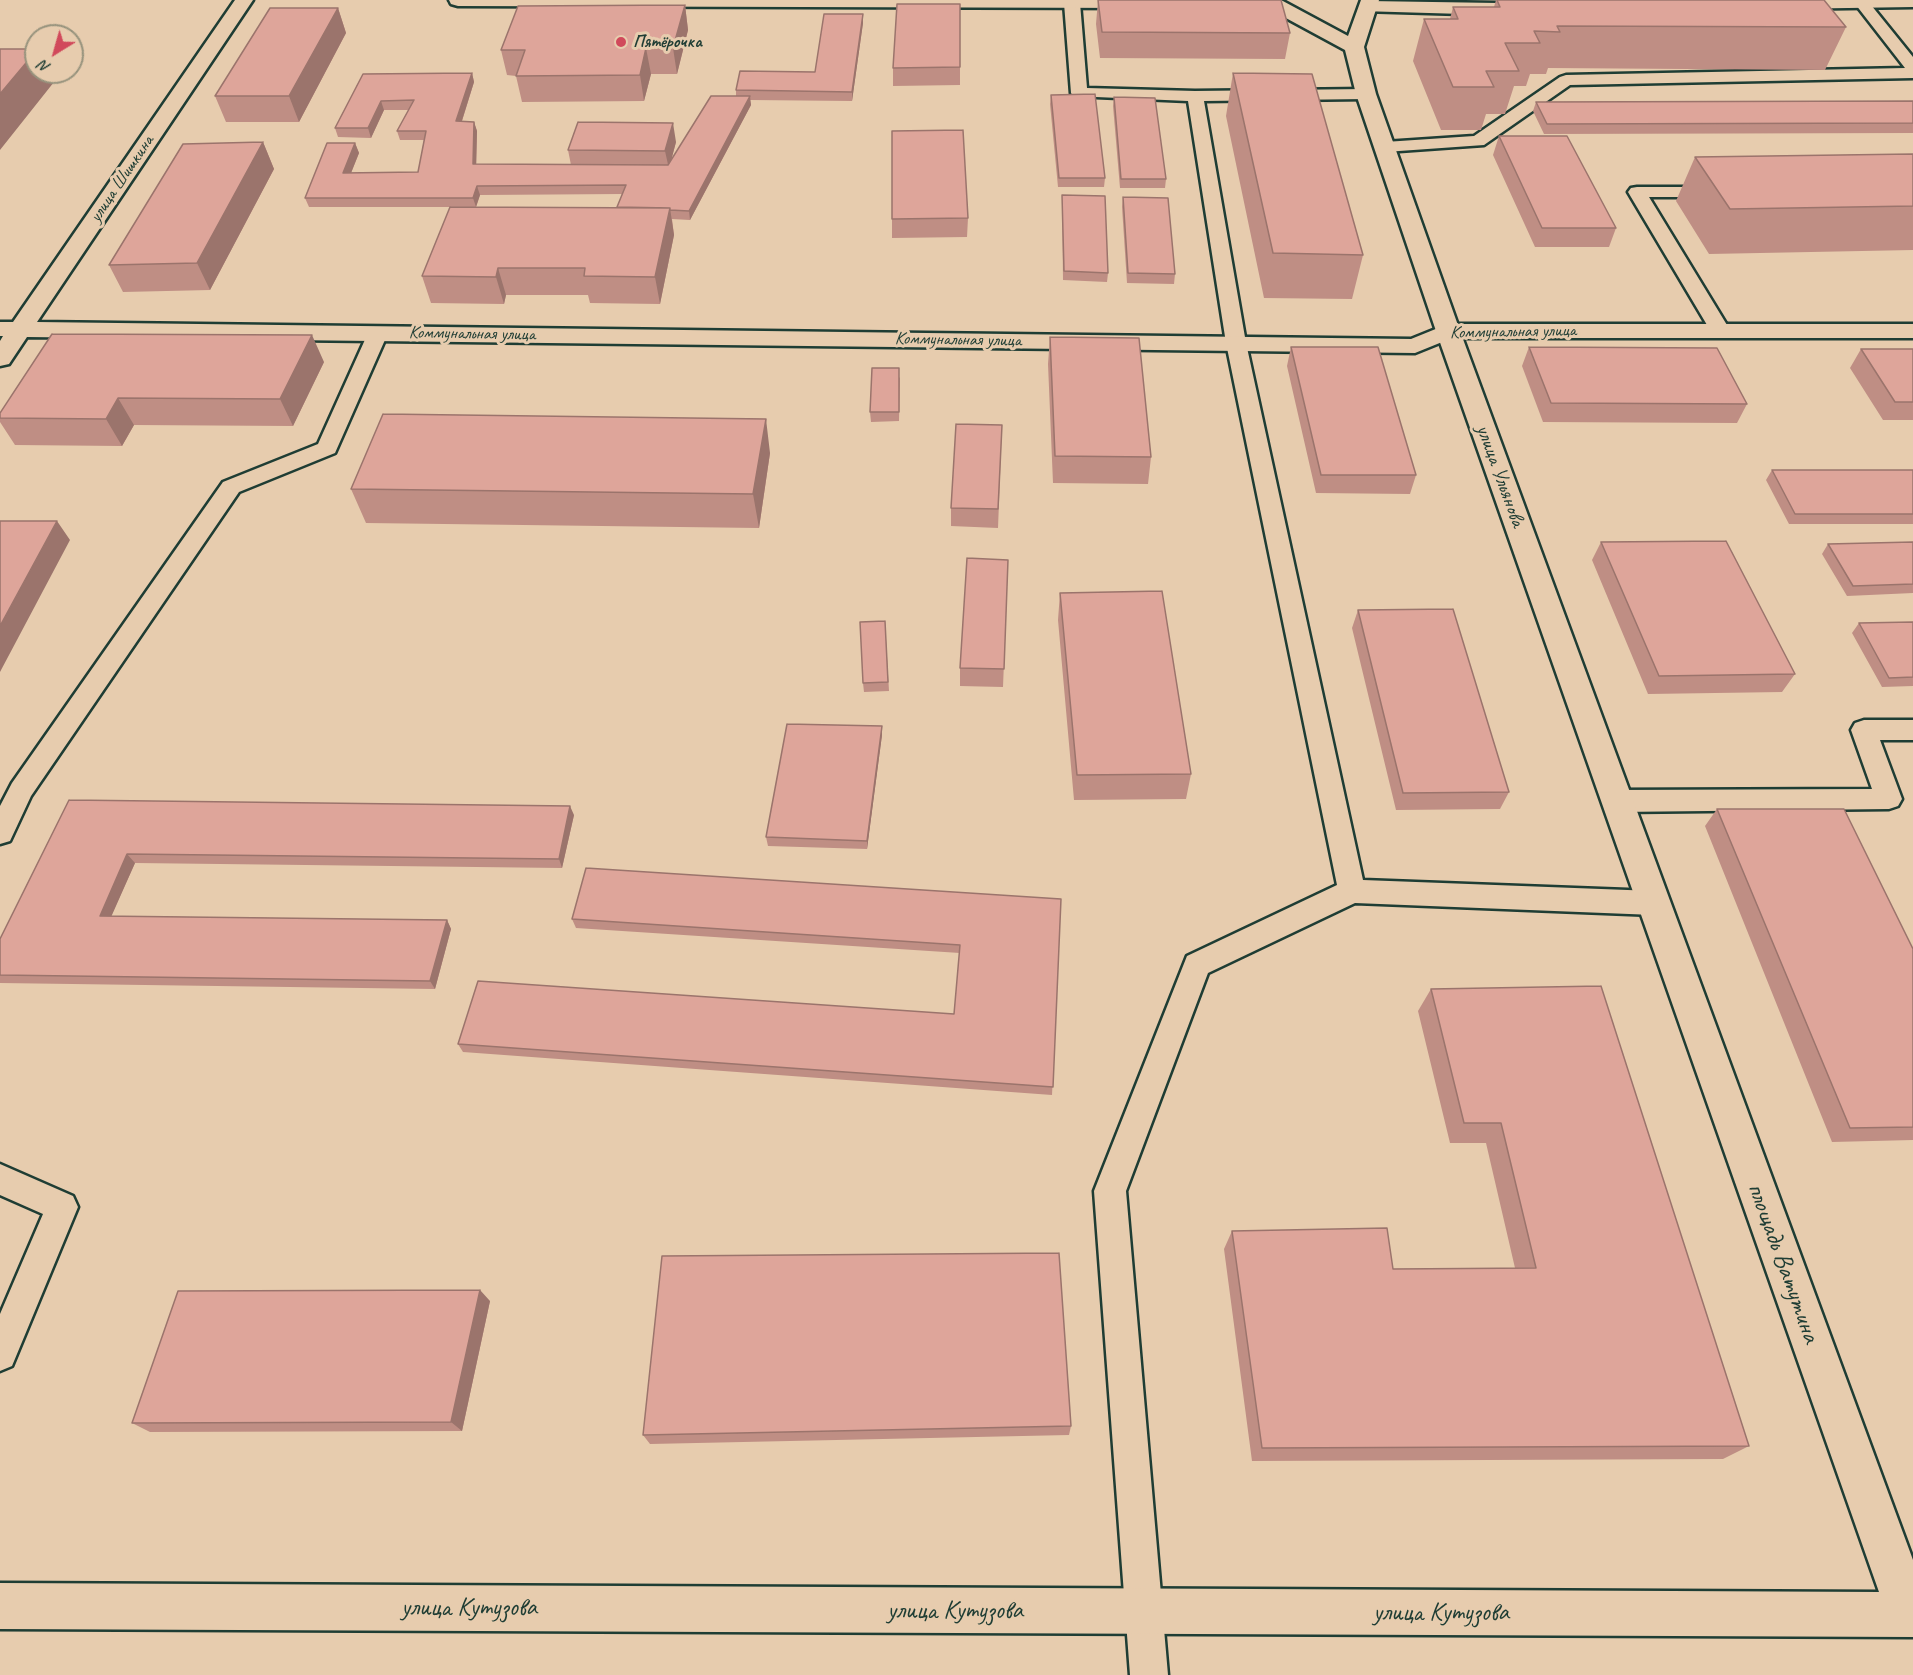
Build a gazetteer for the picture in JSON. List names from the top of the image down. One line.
{"streets":{"street":["улица Шишкина","Коммунальная улица","улица Ульянова","площадь Ватутина","улица Кутузова"]},"crossings":[["улица Шишкина","Коммунальная улица"],["Коммунальная улица","улица Ульянова"],["улица Ульянова","площадь Ватутина"],["площадь Ватутина","улица Кутузова"]],"places":["Пятёрочка"],"north":"bottom left"}
